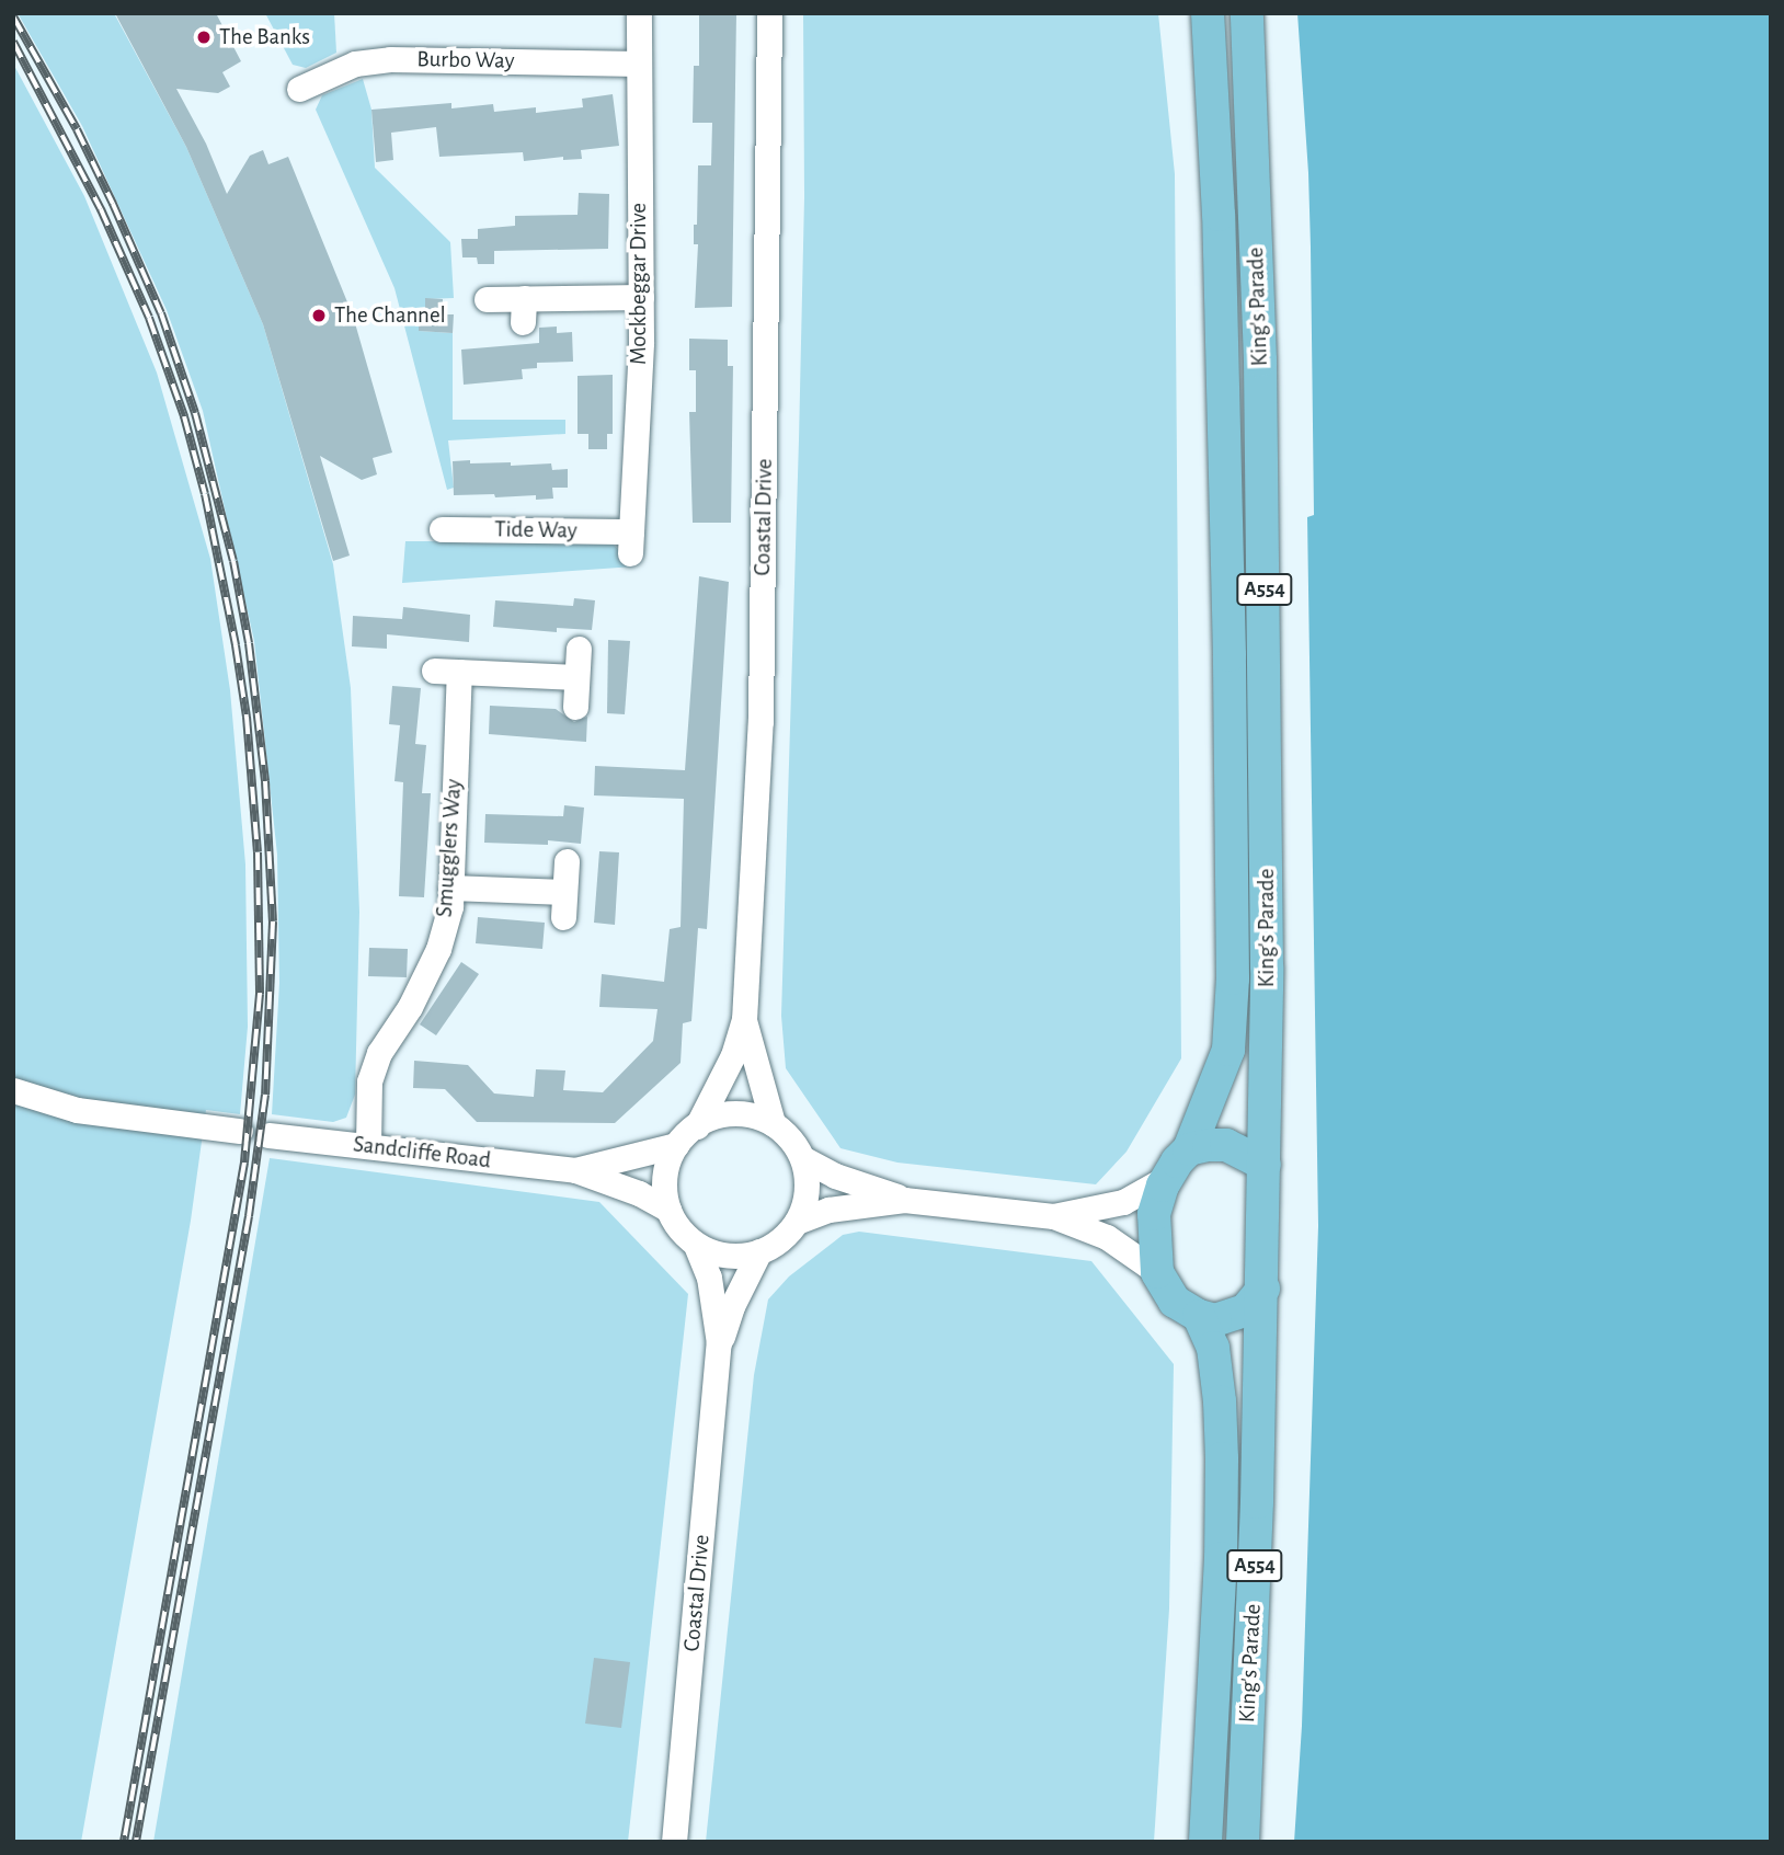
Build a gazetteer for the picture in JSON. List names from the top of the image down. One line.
{"streets":{"main road":["King's Parade","A554"],"street":["Burbo Way","Mockbeggar Drive","Coastal Drive","Tide Way","Smugglers Way","Sandcliffe Road"]},"crossings":[["Burbo Way","Mockbeggar Drive"],["Mockbeggar Drive","Tide Way"],["King's Parade","A554"],["Coastal Drive","Sandcliffe Road"],["Smugglers Way","Sandcliffe Road"]],"places":["The Banks","The Channel"]}
